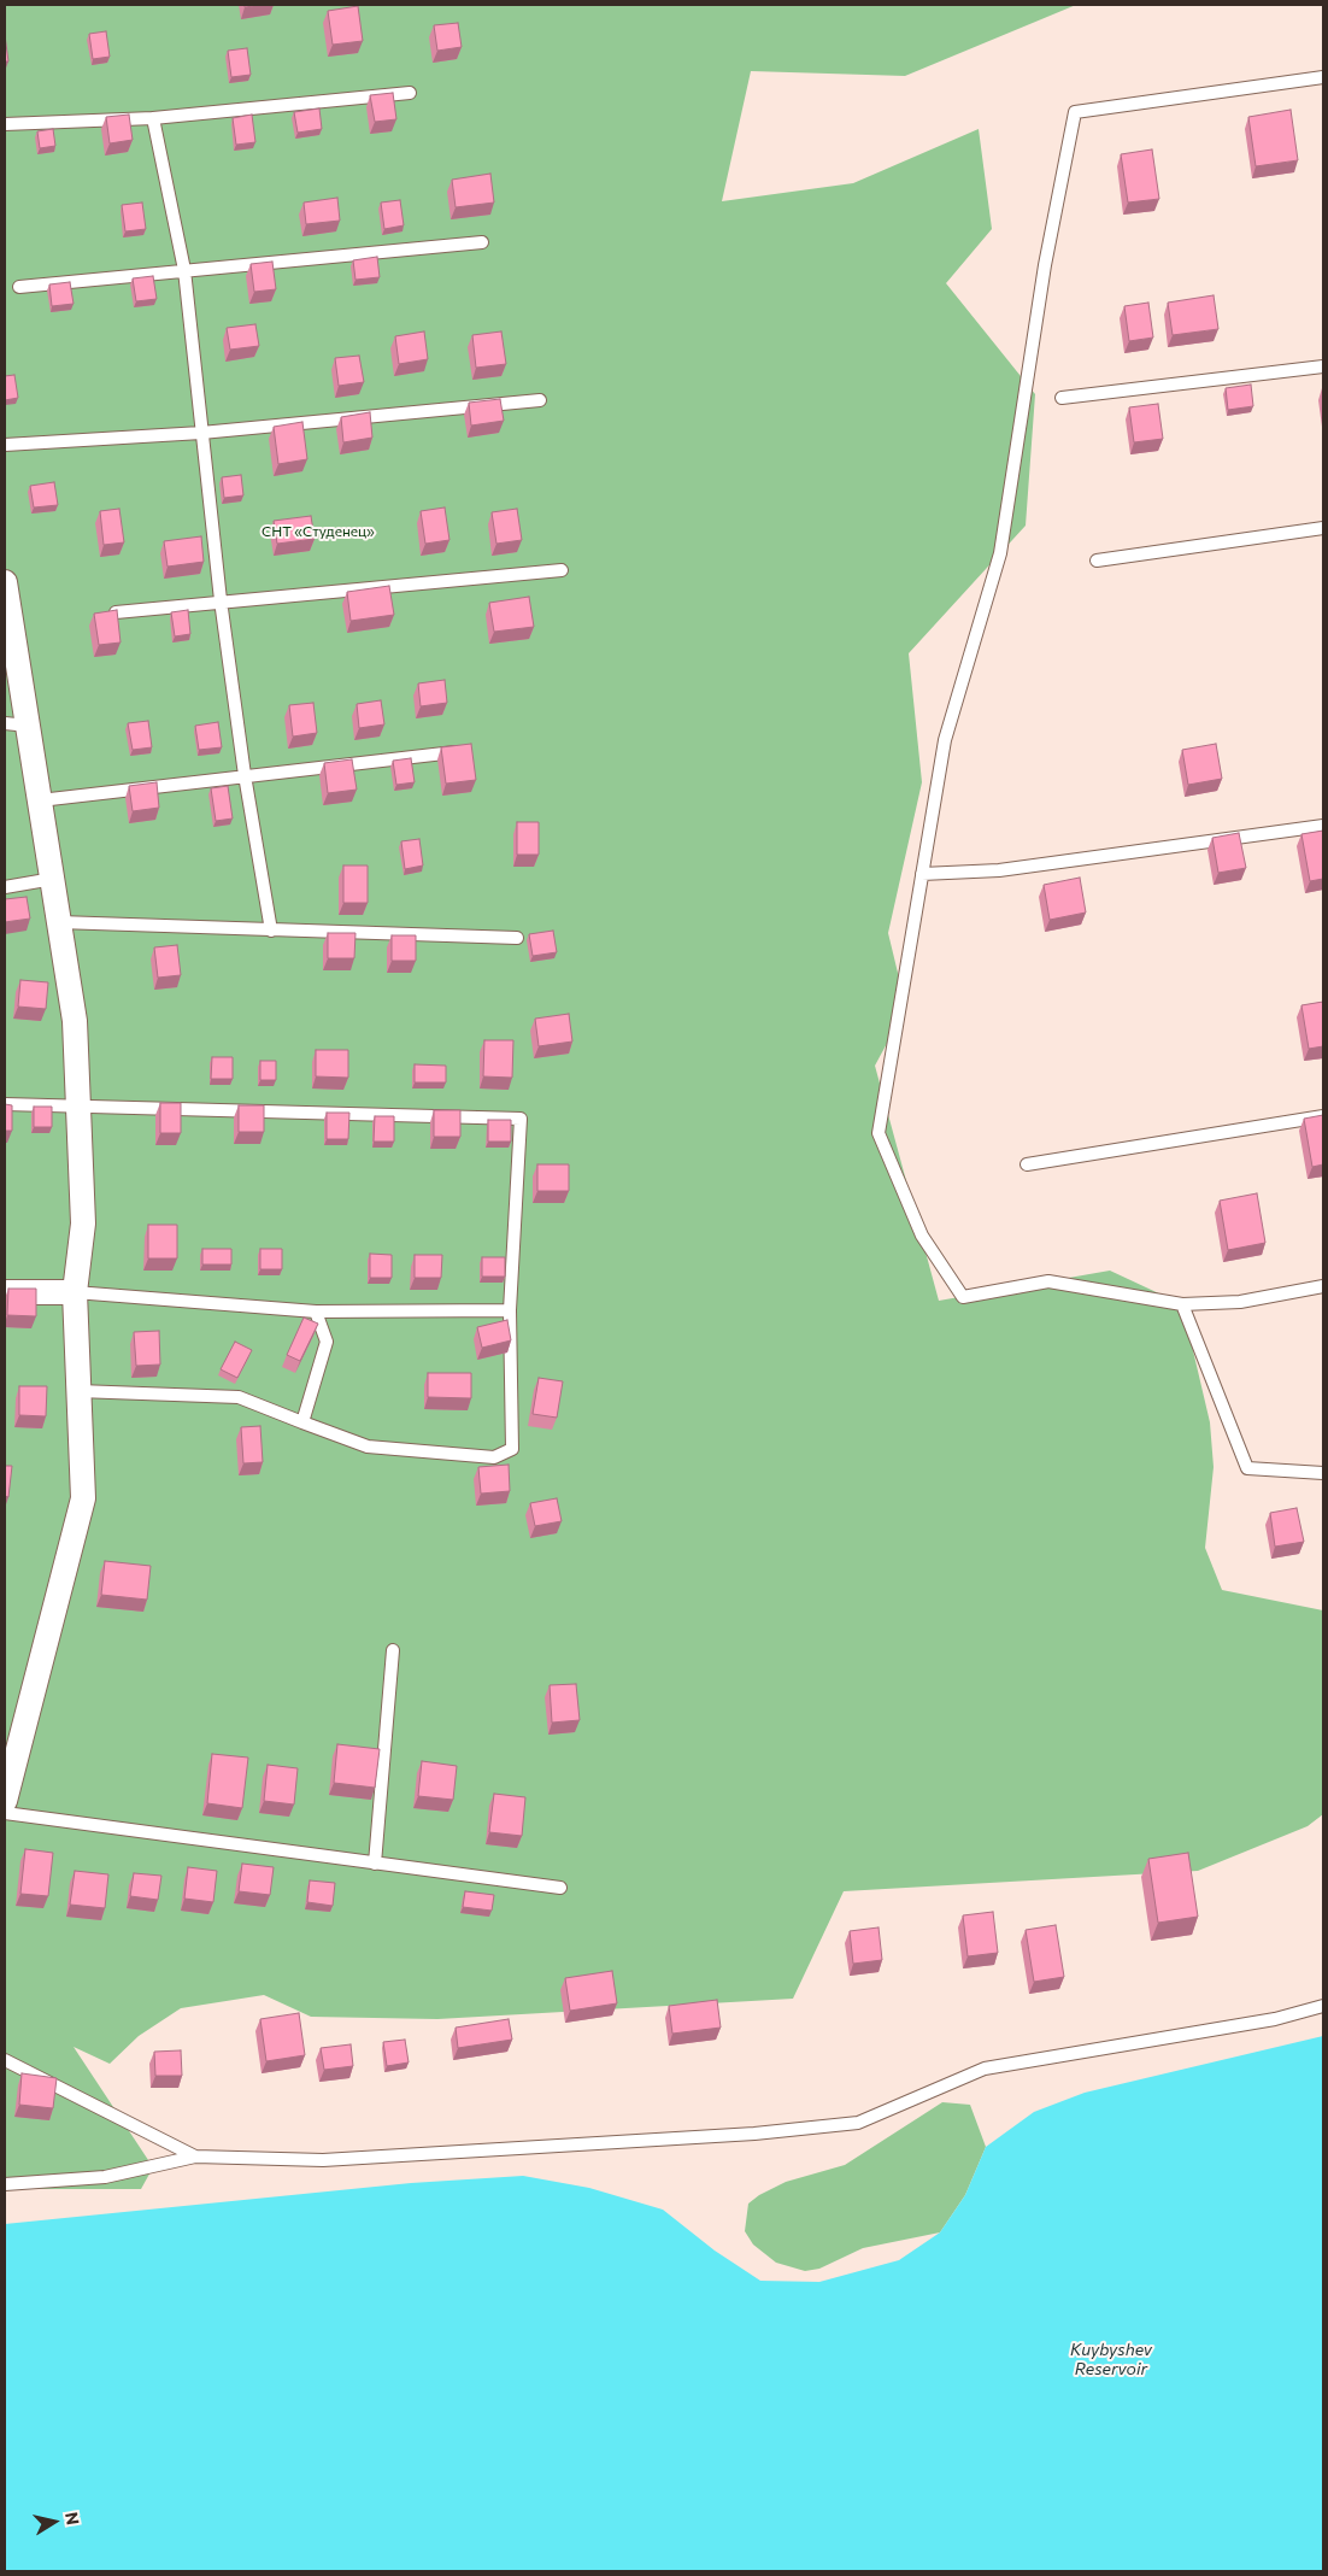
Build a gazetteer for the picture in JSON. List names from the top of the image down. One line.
{"water":["Kuybyshev Reservoir"],"parks":["СНТ «Студенец»"],"north":"right"}
